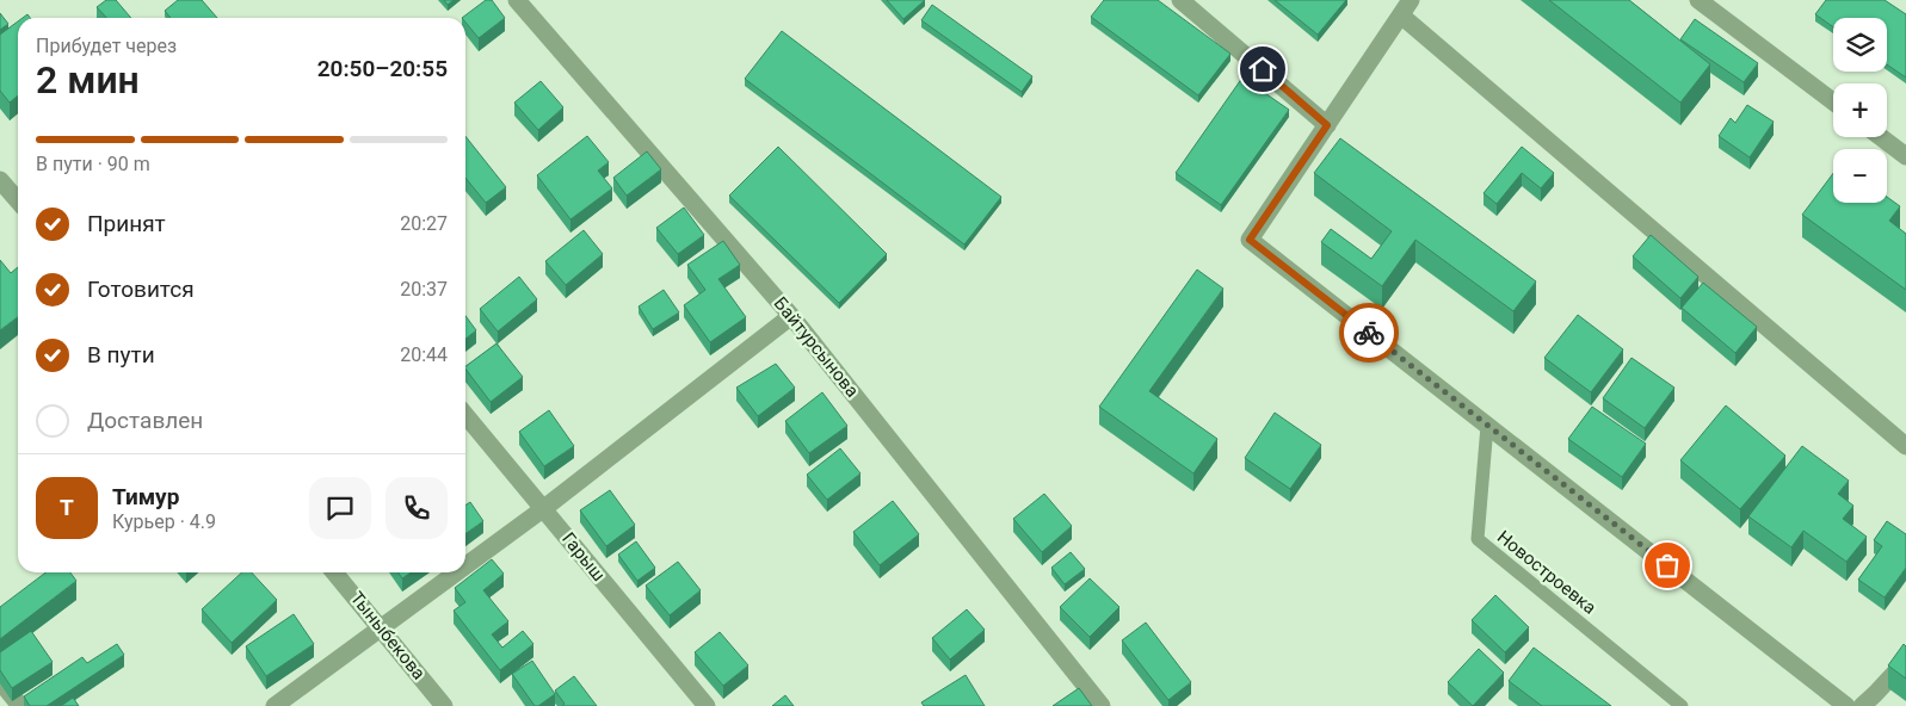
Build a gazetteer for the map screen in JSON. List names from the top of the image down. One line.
{"streets":{"street":["Байтурсынова","Гарыш","Тыныбекова"],"lane":["Новостроевка"]},"page":{"map_buttons":["+","−"],"heading":["2 мин","Прибудет через","20:50–20:55"],"panel":["Тимур","Курьер · 4.9"],"bar":"В пути · 90 m","list":[["Принят","20:27"],["Готовится","20:37"],["В пути","20:44"],"Доставлен"],"round":"Т"}}
